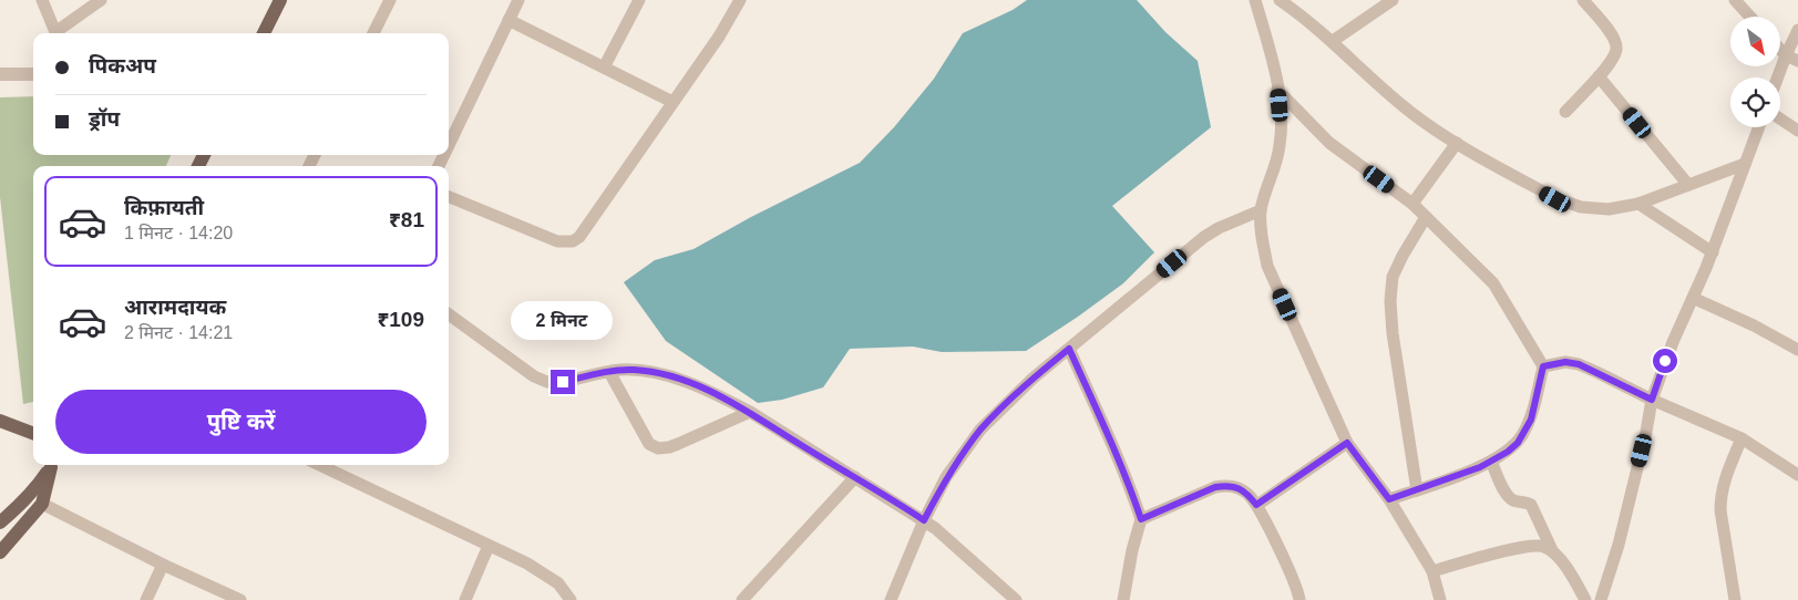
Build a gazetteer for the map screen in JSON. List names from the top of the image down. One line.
{"north":"bottom right","page":{"banner":["पिकअप","ड्रॉप"],"list":[{"name":"किफ़ायती","note":"1 मिनट · 14:20","value":"₹81"},{"name":"आरामदायक","note":"2 मिनट · 14:21","value":"₹109"}],"bubble":"2 मिनट","buttons":"पुष्टि करें"}}
